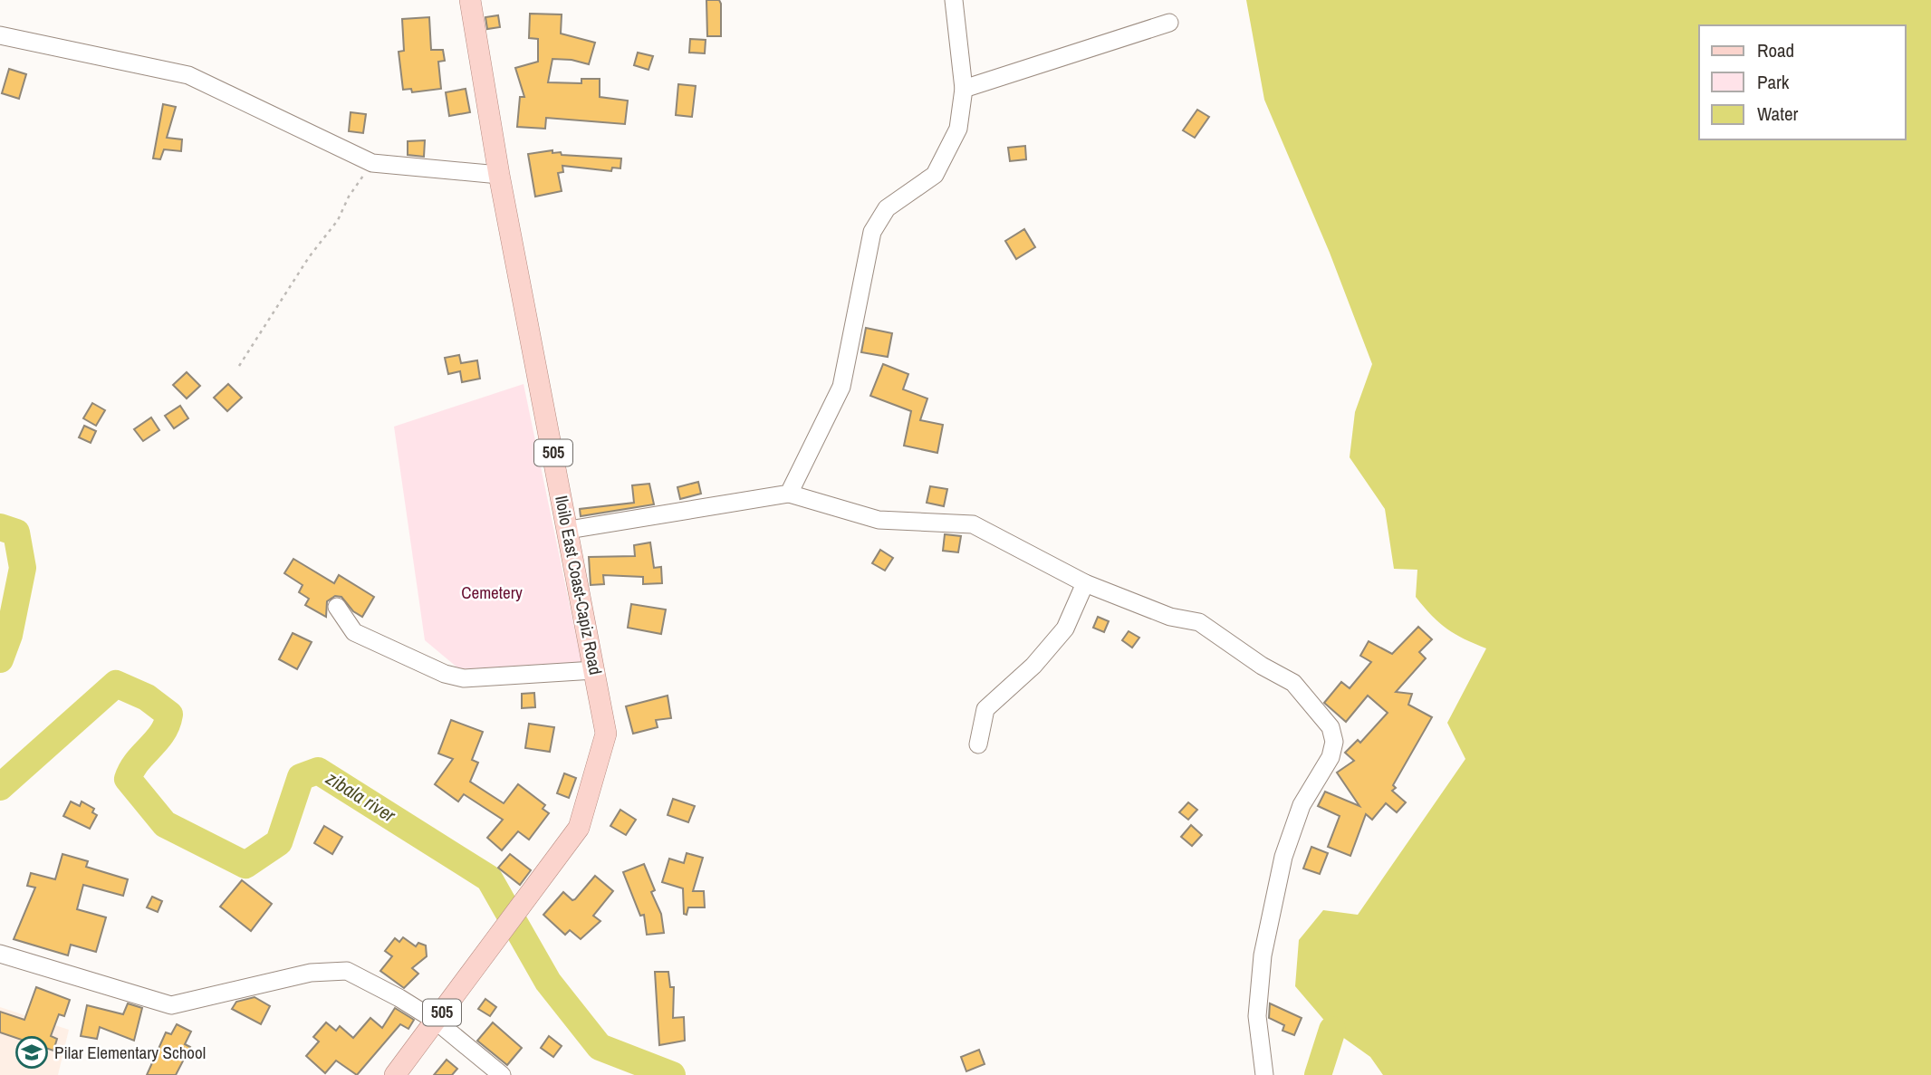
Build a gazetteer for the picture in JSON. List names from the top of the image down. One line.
{"streets":{"main road":["505","Iloilo East Coast-Capiz Road"]},"water":["zibala river"],"parks":["Cemetery"],"places":{"school or university":["Pilar Elementary School"]},"legend":["Road","Park","Water"]}
